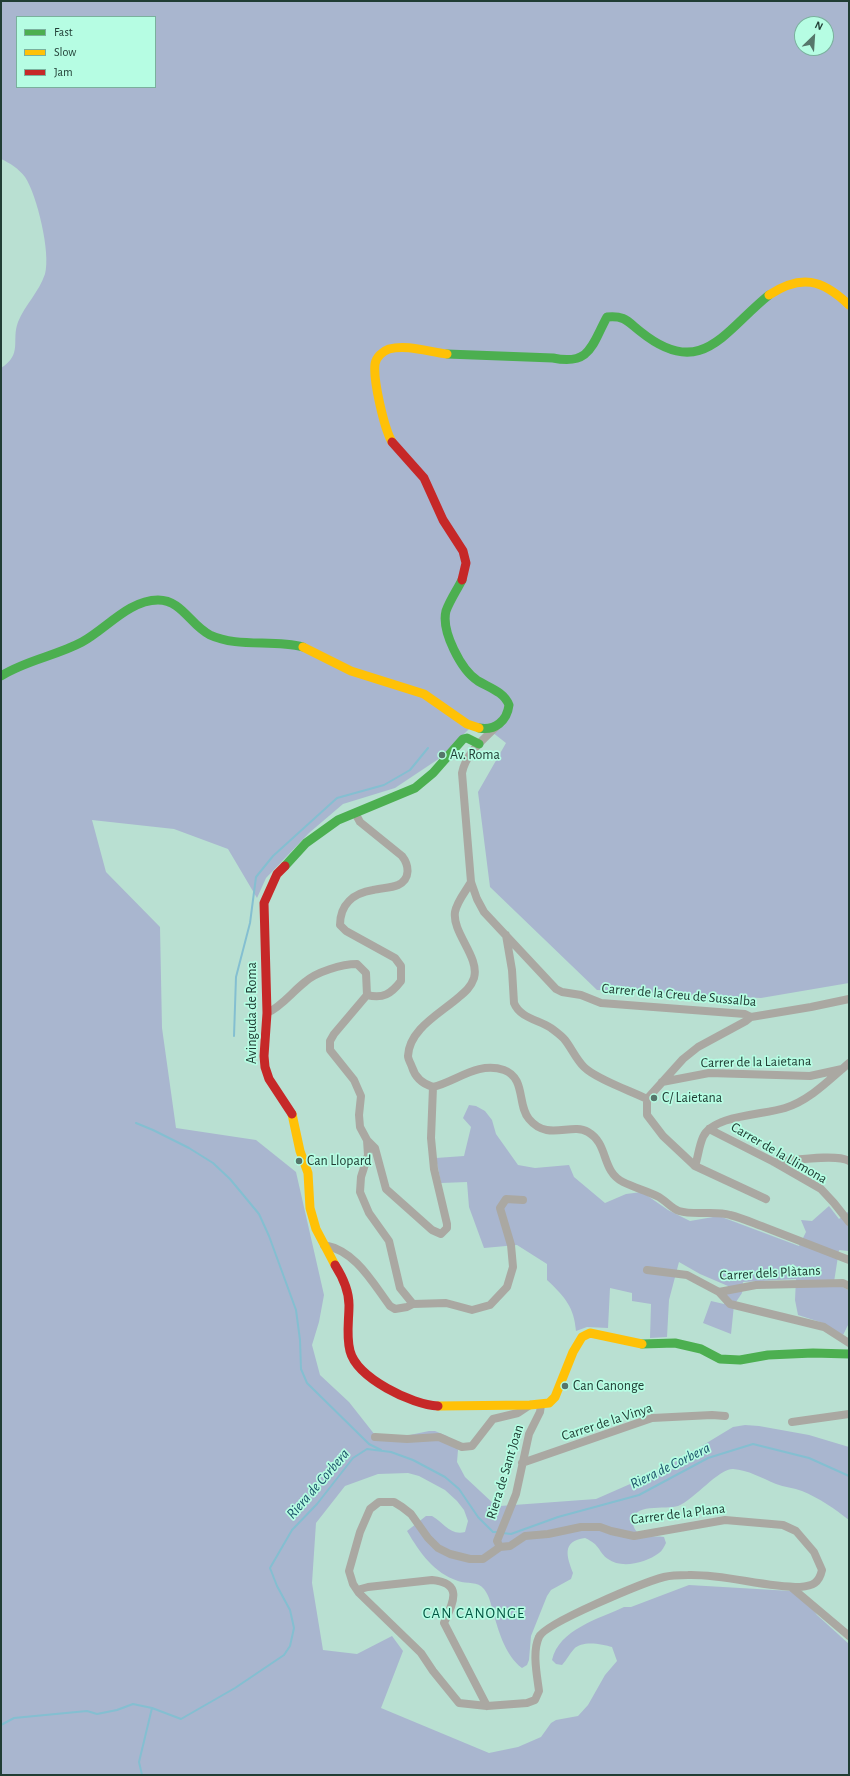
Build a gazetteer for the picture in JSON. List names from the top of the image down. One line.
{"streets":{"street":["Carrer de la Creu de Sussalba","Avinguda de Roma","Carrer de la Laietana","Carrer de la Llimona","Carrer dels Plàtans","Carrer de la Vinya","Riera de Sant Joan","Carrer de la Plana"]},"crossings":[["Avinguda de Roma","Riera de Sant Joan"],["Carrer de la Vinya","Riera de Sant Joan"],["Riera de Sant Joan","Carrer de la Plana"]],"districts":["CAN CANONGE"],"water":["Riera de Corbera"],"places":["Av. Roma","C/ Laietana","Can Llopard","Can Canonge"],"legend":["Fast","Slow","Jam"],"north":"top right"}
